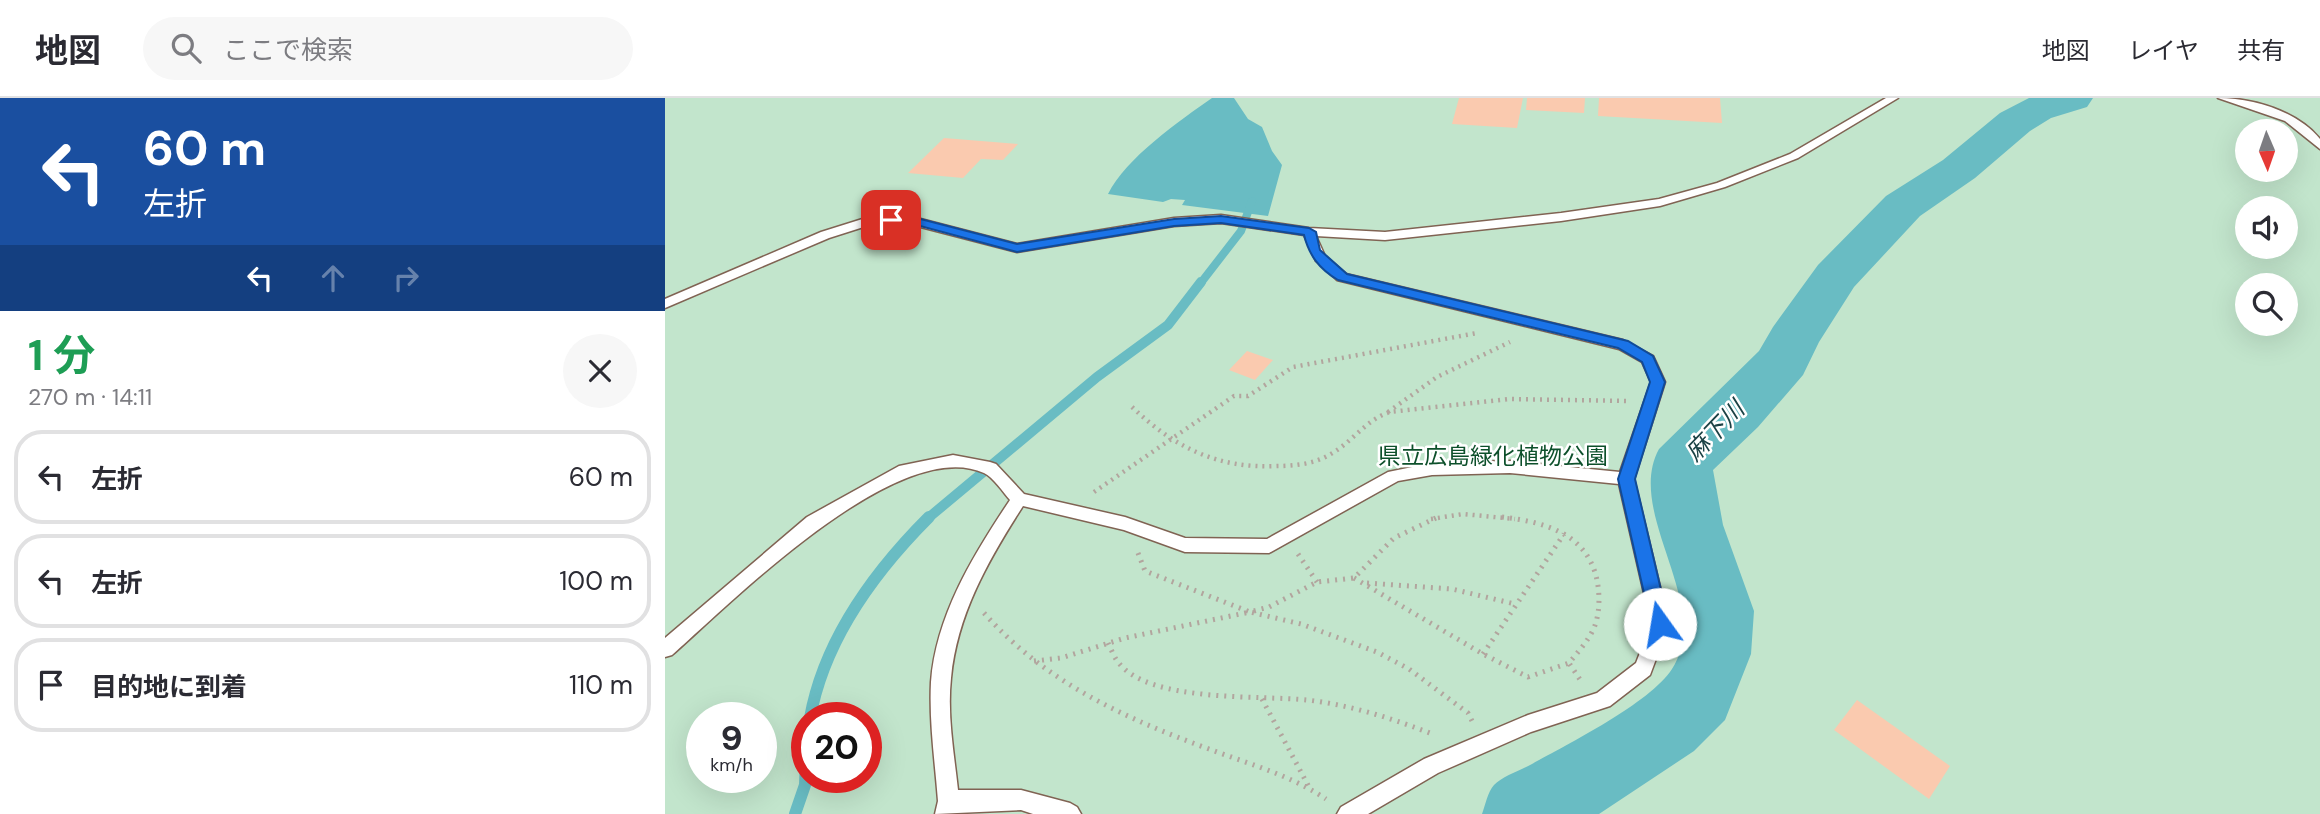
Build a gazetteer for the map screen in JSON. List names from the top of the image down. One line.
{"water":["麻下川"],"parks":["県立広島緑化植物公園"],"north":"bottom","page":{"header":"地図","search":"ここで検索","nav":["地図","レイヤ","共有"],"turn":["60 m","左折"],"heading":["1 分","270 m · 14:11"],"list":[{"name":"左折","value":"60 m"},{"name":"左折","value":"100 m"},{"name":"目的地に到着","value":"110 m"}],"speed":"9 km/h","limit":"20"}}
